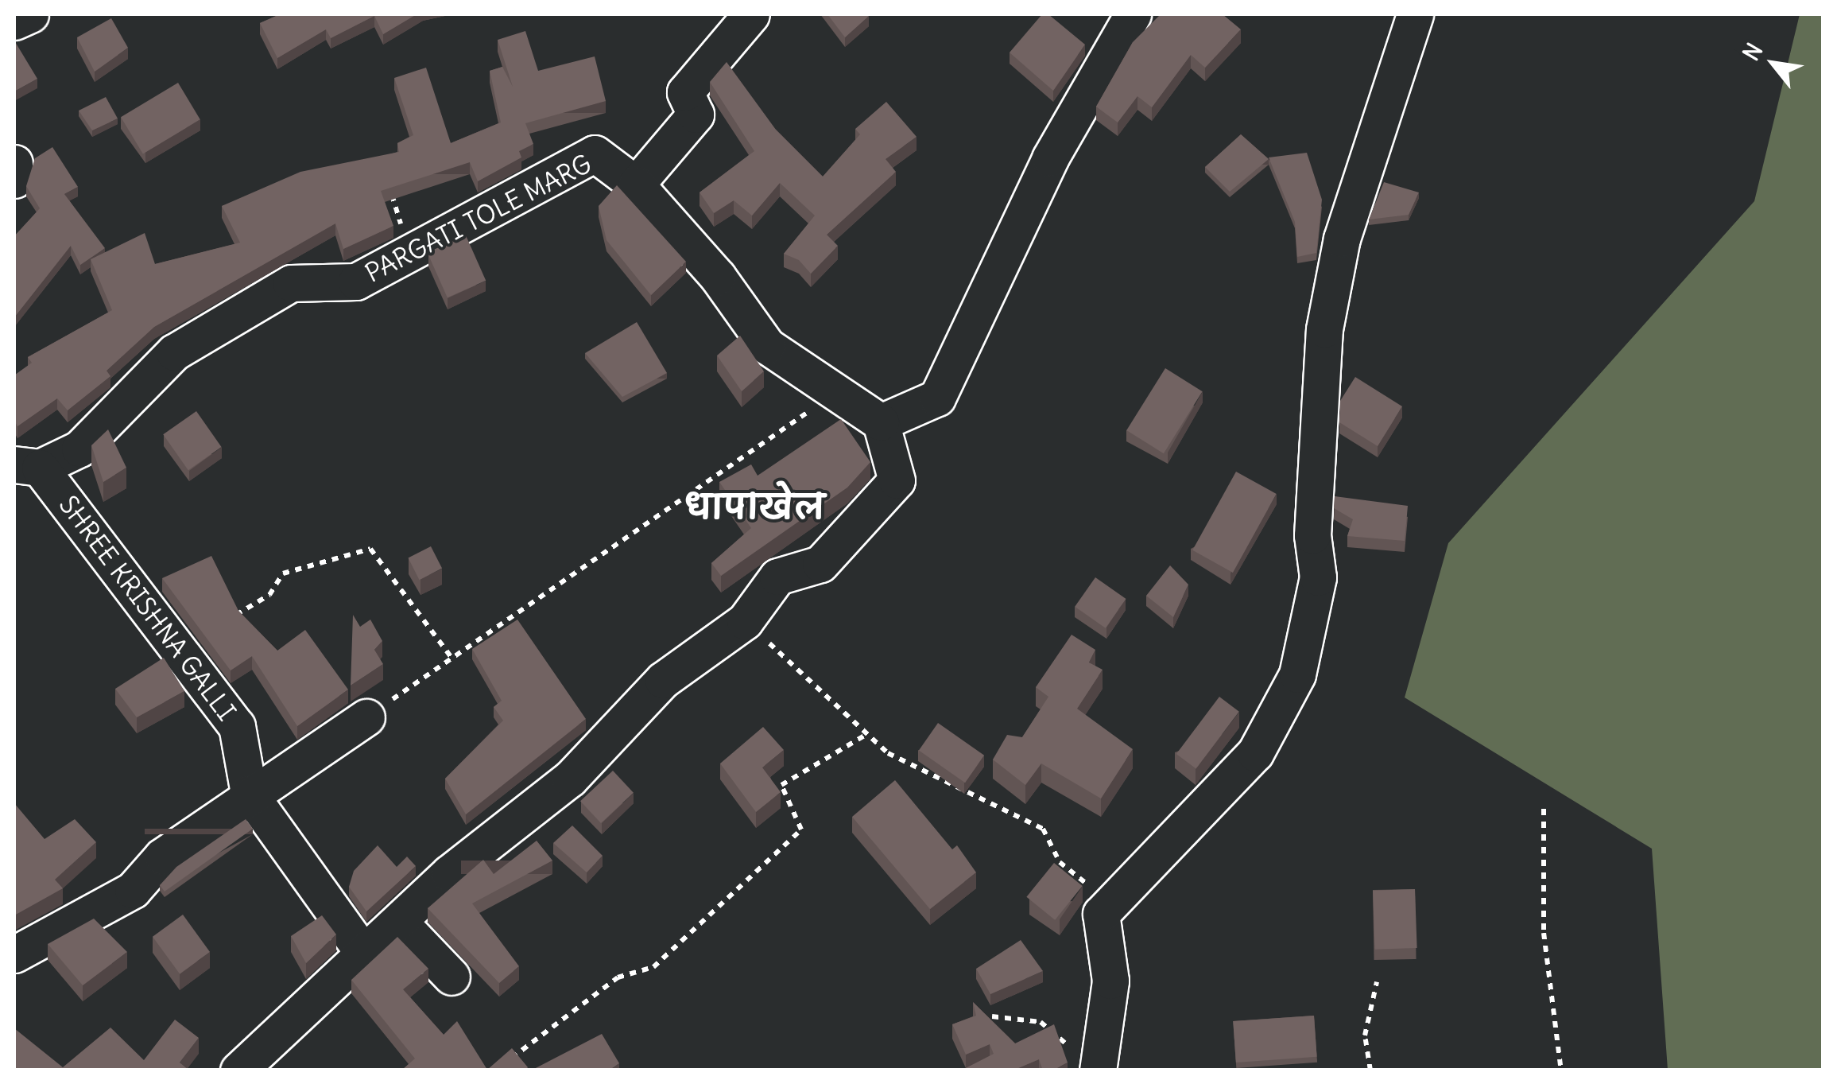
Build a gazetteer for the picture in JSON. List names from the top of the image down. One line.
{"streets":{"street":["PARGATI TOLE MARG","SHREE KRISHNA GALLI"]},"crossings":[["PARGATI TOLE MARG","SHREE KRISHNA GALLI"]],"districts":["धापाखेल"],"north":"top left"}
